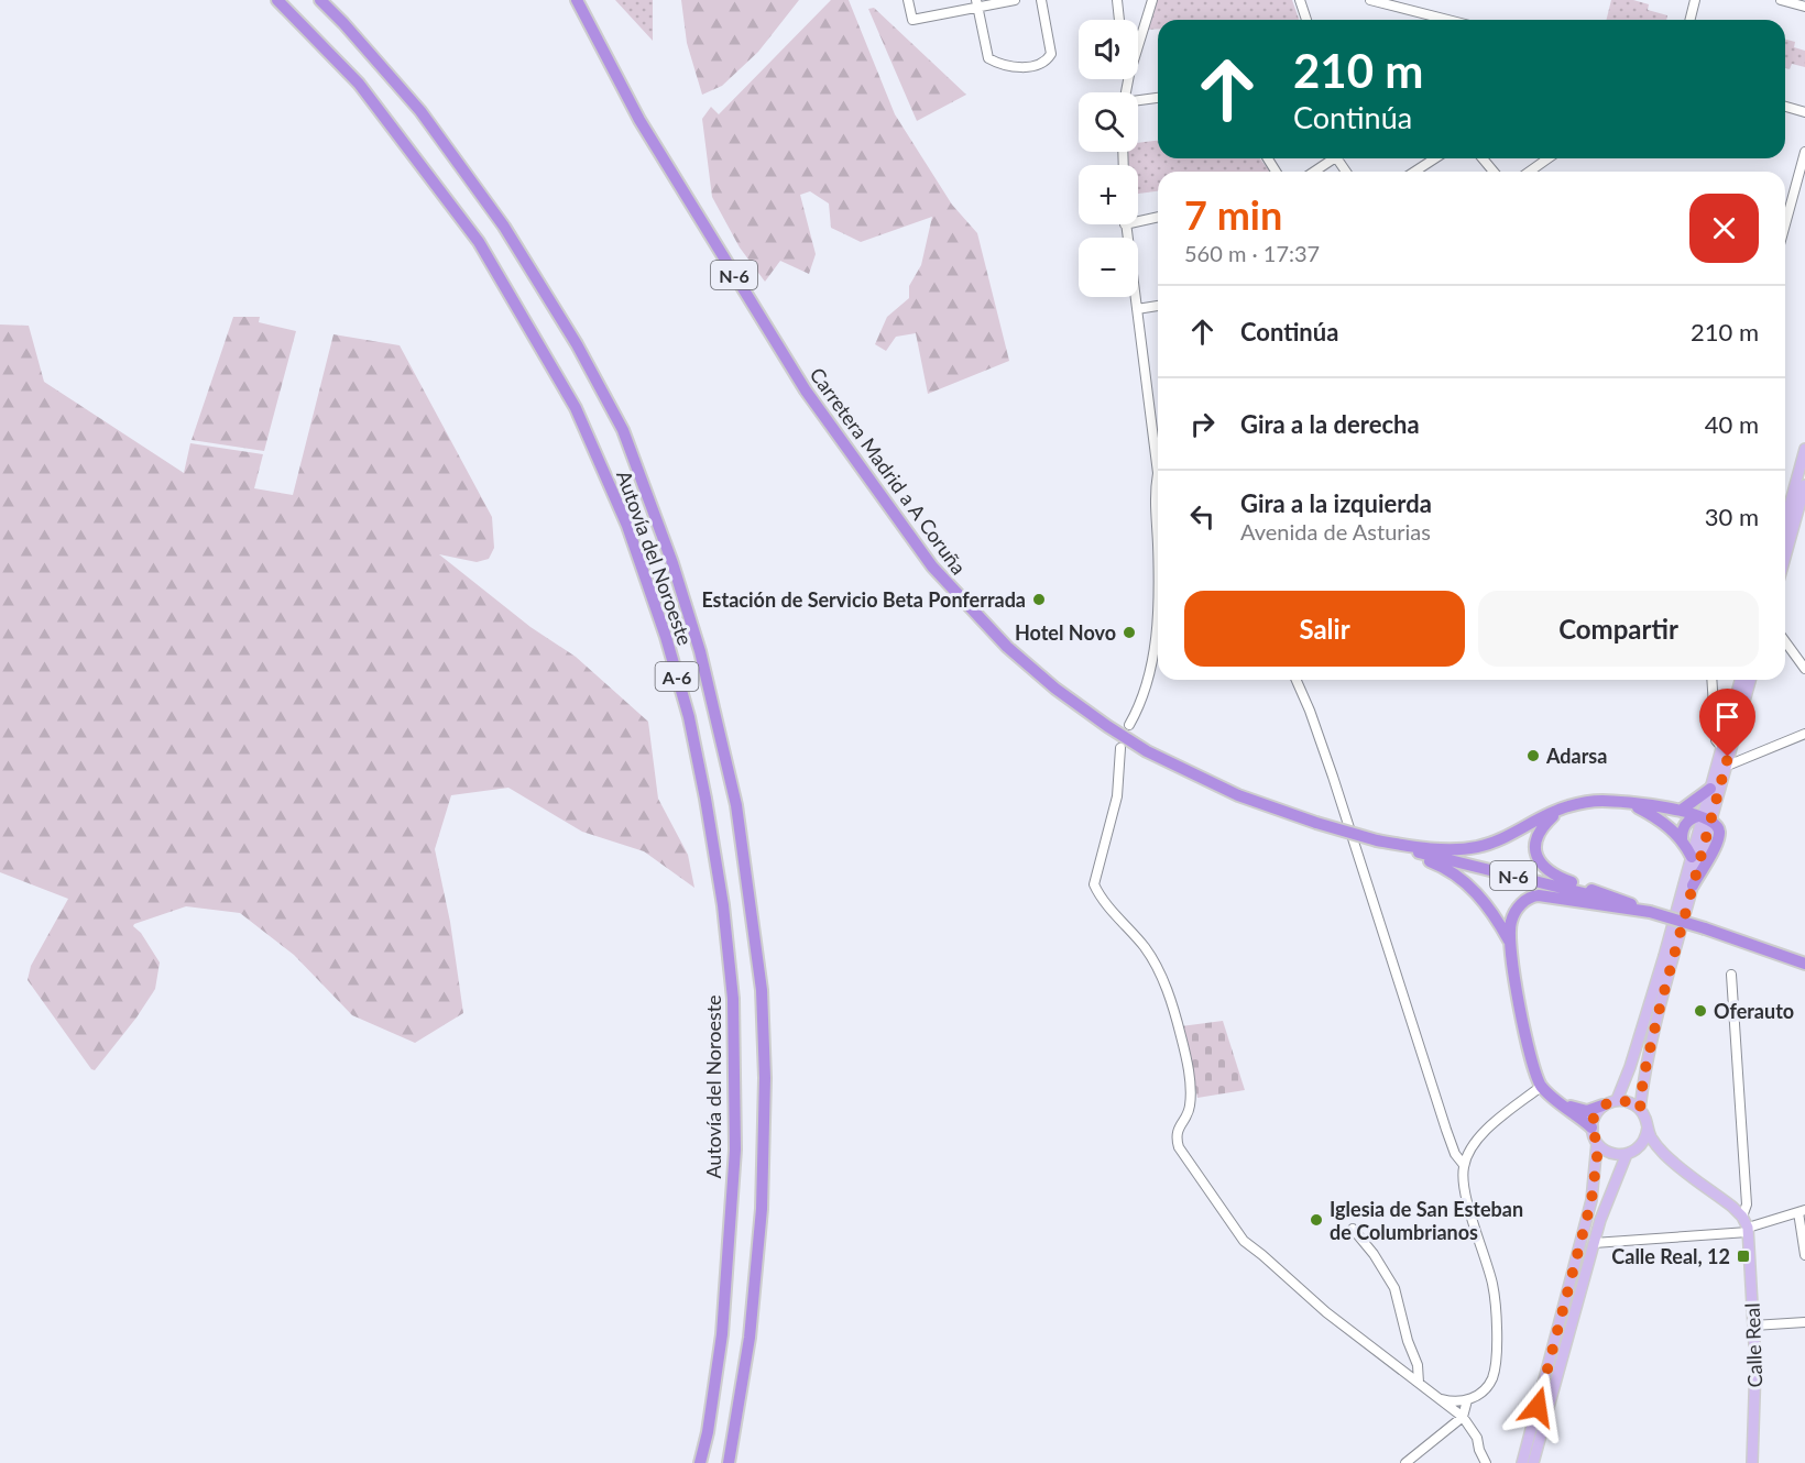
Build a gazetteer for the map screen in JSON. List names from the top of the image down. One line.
{"streets":{"highway":["N-6","Carretera Madrid a A Coruña","Autovía del Noroeste","A-6"],"main road":["Calle Real"]},"places":{"other":["Estación de Servicio Beta Ponferrada","Hotel Novo","Adarsa","Oferauto","Iglesia de San Esteban de Columbrianos"],"transit":["Calle Real, 12"]},"page":{"map_buttons":["+","−"],"turn":["210 m","Continúa"],"heading":["7 min","560 m · 17:37"],"list":[{"name":"Continúa","value":"210 m"},{"name":"Gira a la derecha","value":"40 m"},{"name":"Gira a la izquierda","note":"Avenida de Asturias","value":"30 m"}],"buttons":["Salir","Compartir"]}}
